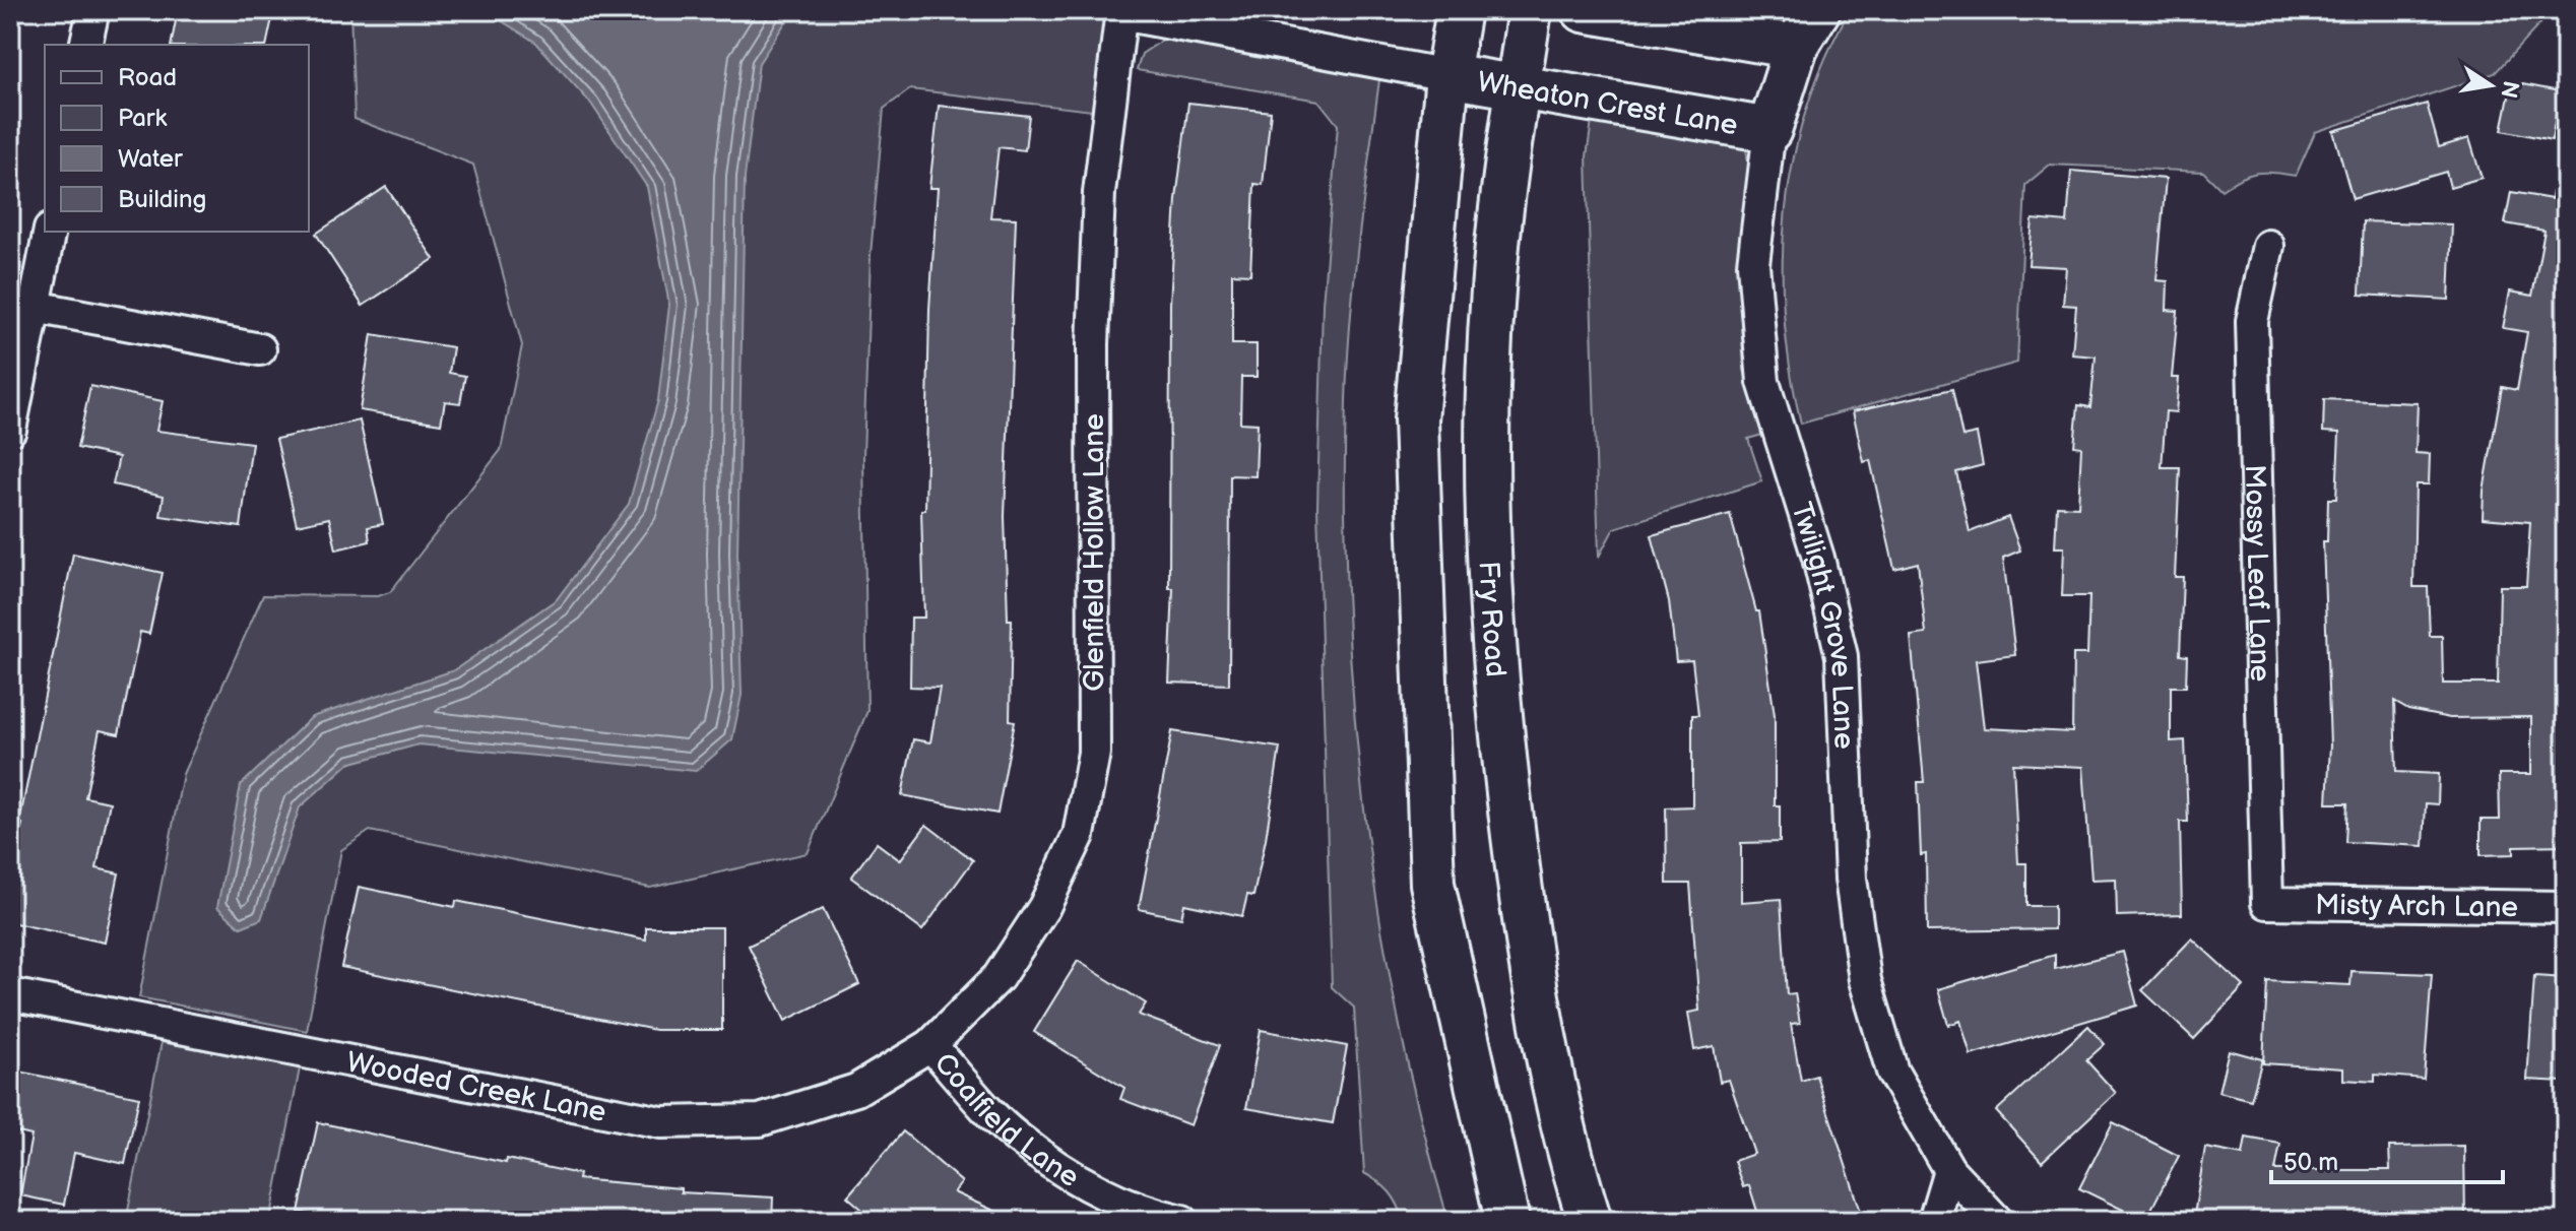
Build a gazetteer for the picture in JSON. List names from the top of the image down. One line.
{"streets":{"main road":["Wheaton Crest Lane","Fry Road","Twilight Grove Lane"],"street":["Glenfield Hollow Lane","Mossy Leaf Lane","Misty Arch Lane","Wooded Creek Lane","Coalfield Lane"]},"crossings":[["Wheaton Crest Lane","Fry Road"],["Wheaton Crest Lane","Twilight Grove Lane"],["Glenfield Hollow Lane","Wooded Creek Lane"],["Glenfield Hollow Lane","Coalfield Lane"],["Mossy Leaf Lane","Misty Arch Lane"],["Wooded Creek Lane","Coalfield Lane"]],"legend":["Road","Park","Water","Building"],"scale_bar":"50 m","north":"right"}
